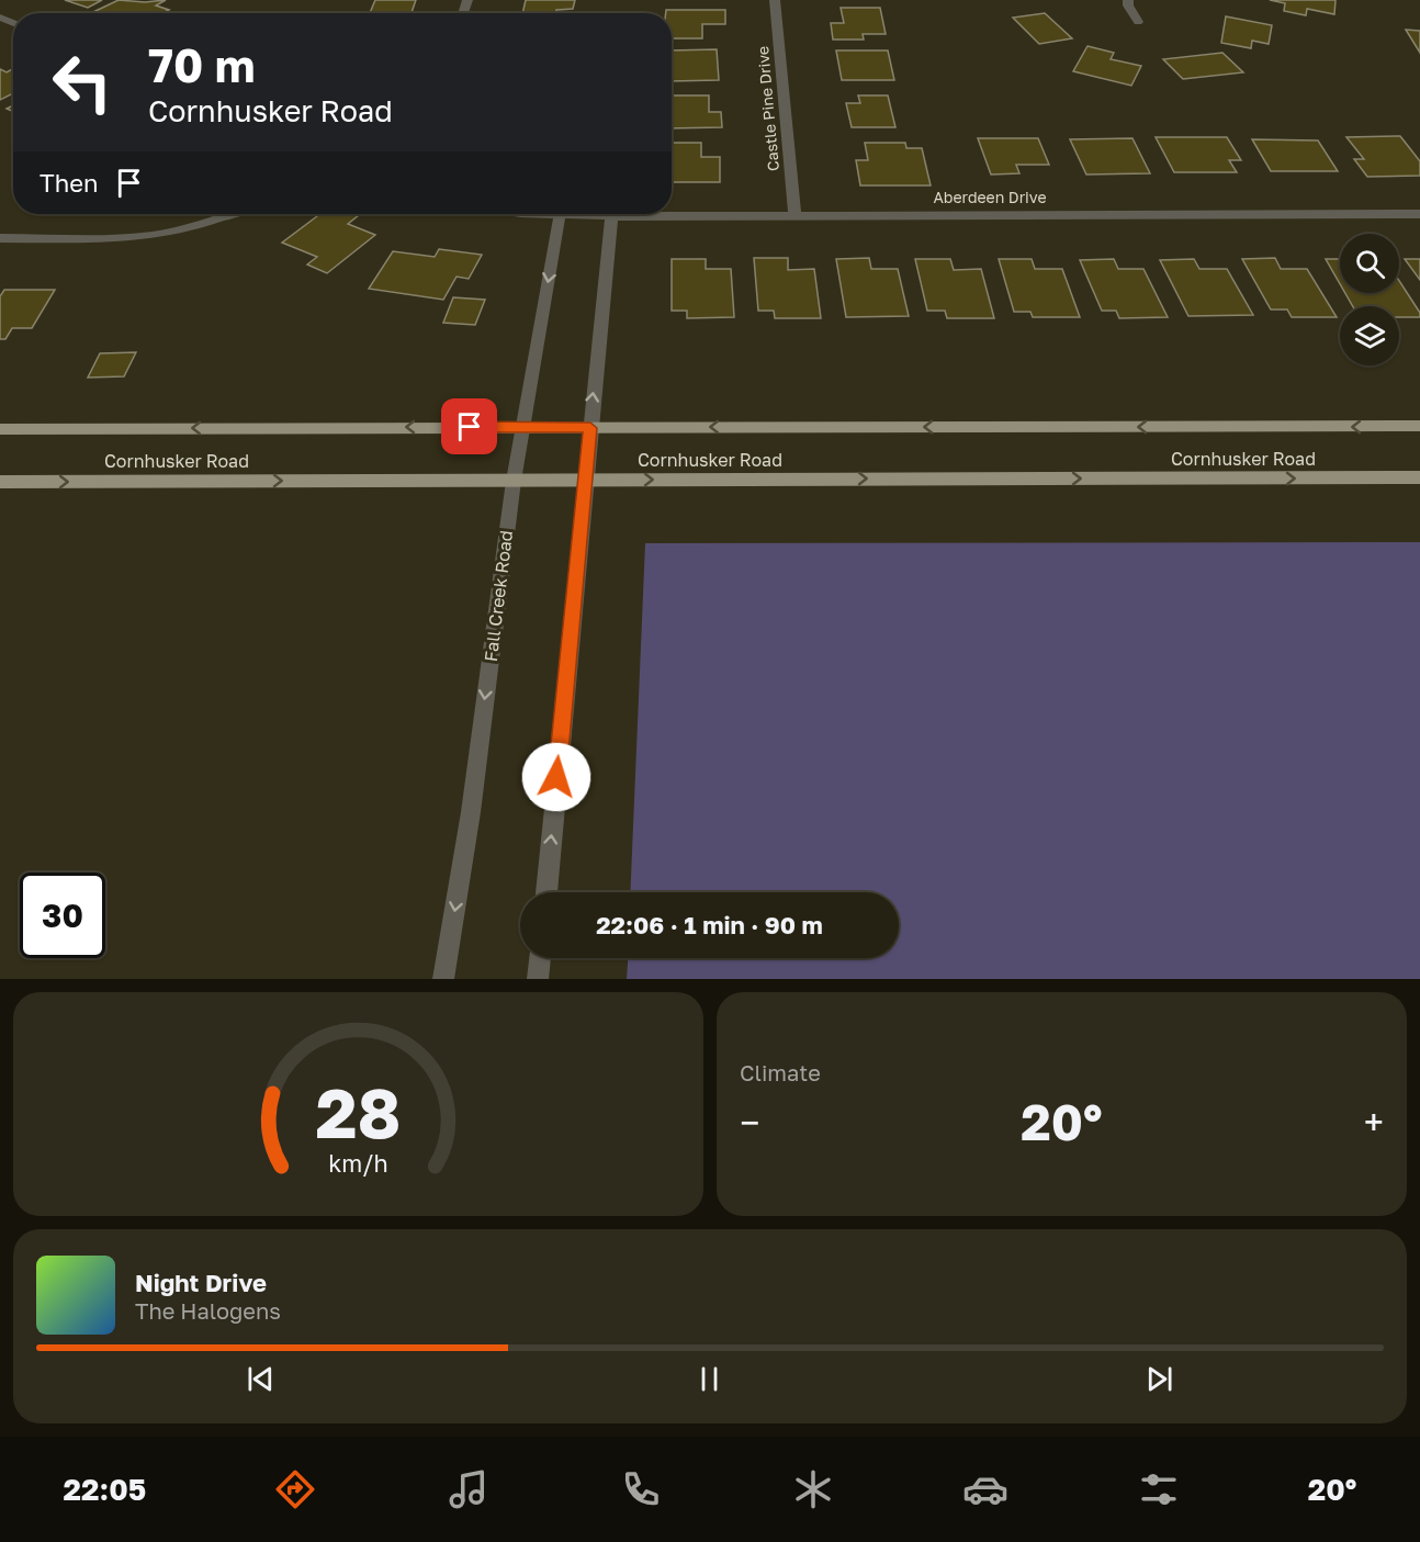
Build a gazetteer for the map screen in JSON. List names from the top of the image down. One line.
{"streets":{"main road":["Cornhusker Road"],"street":["Castle Pine Drive","Aberdeen Drive","Fall Creek Road"]},"crossings":[["Castle Pine Drive","Aberdeen Drive"],["Aberdeen Drive","Fall Creek Road"],["Cornhusker Road","Fall Creek Road"]],"page":{"turn":["70 m","Cornhusker Road"],"then":"Then","limit":"30","trip":"22:06 · 1 min · 90 m","tile":"Climate","heat":["−","20°","+"],"song":["Night Drive","The Halogens"],"tabs":["22:05","20°"],"gauge":["28","km/h"]}}
